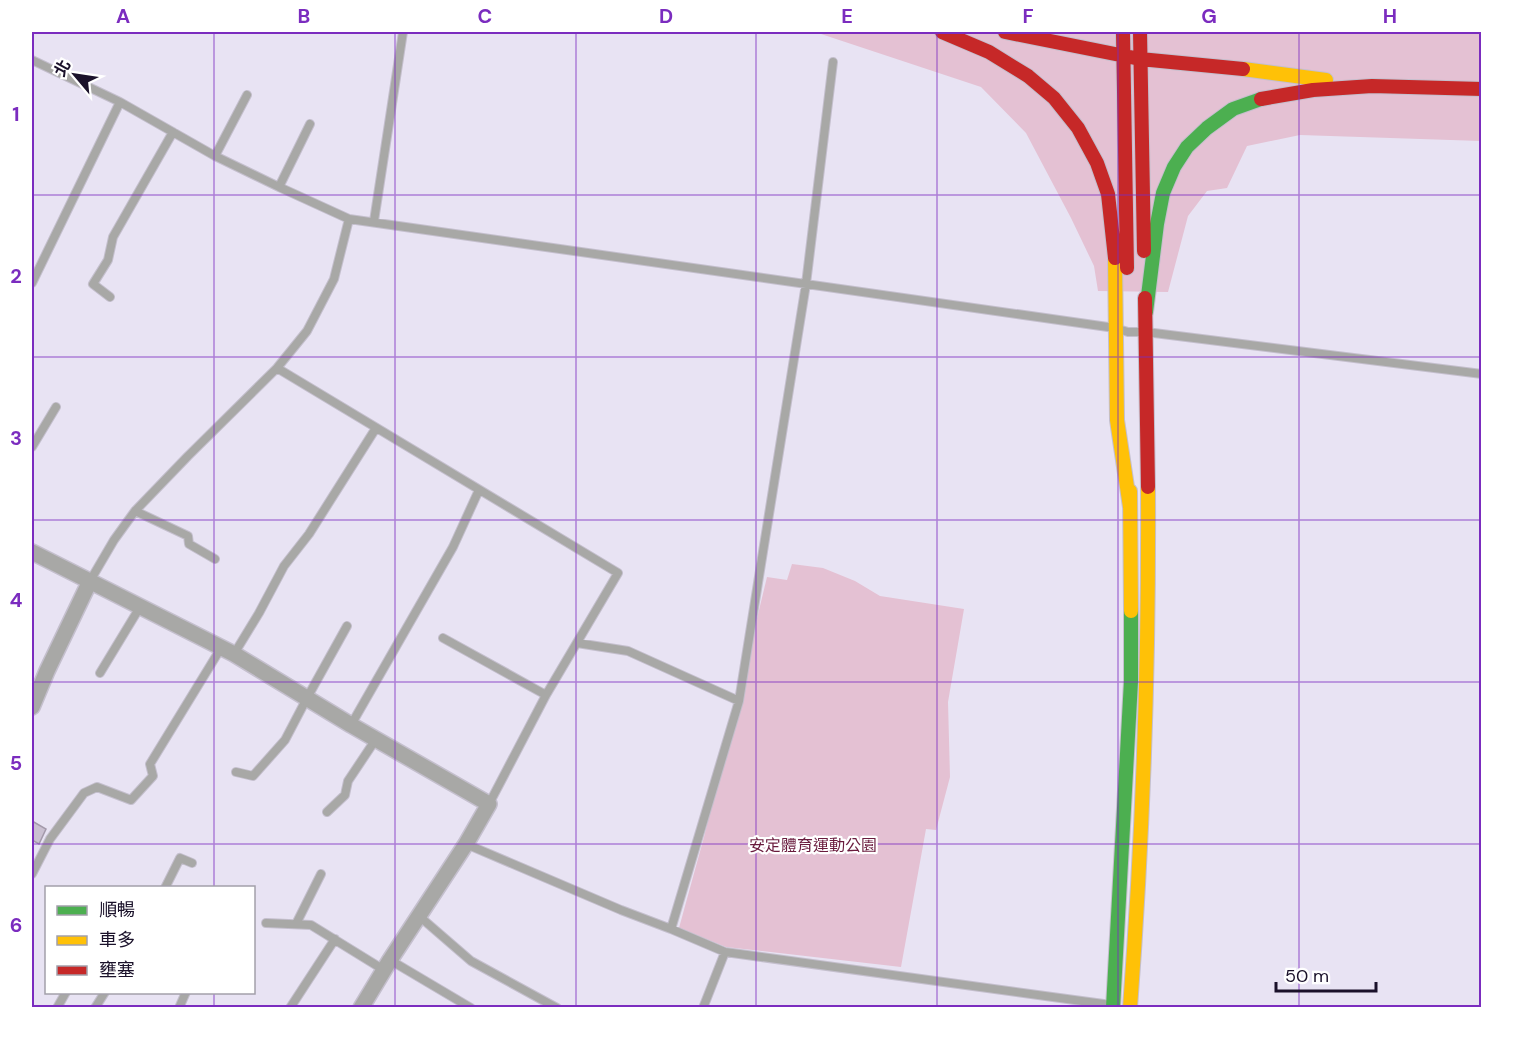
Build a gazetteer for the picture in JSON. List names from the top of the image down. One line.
{"parks":["安定體育運動公園"],"legend":["順暢","車多","壅塞"],"scale_bar":"50 m","north":"top left","grid":{"columns":["A","B","C","D","E","F","G","H"],"rows":["1","2","3","4","5","6"]}}
